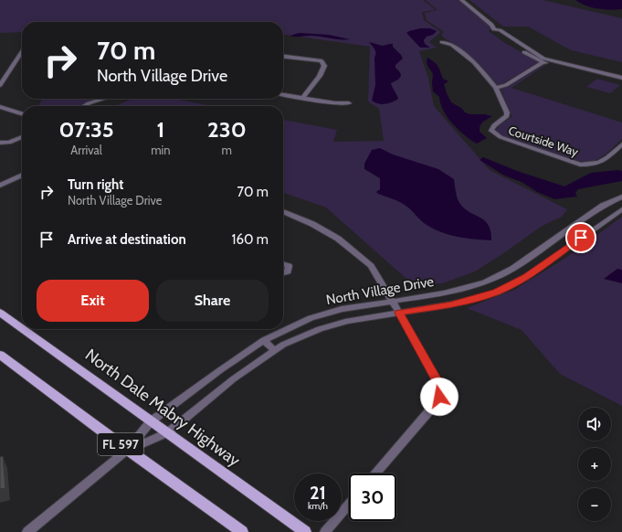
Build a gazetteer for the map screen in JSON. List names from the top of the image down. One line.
{"streets":{"main road":["North Dale Mabry Highway","FL 597"],"street":["Courtside Way","North Village Drive"]},"crossings":[["North Village Drive","North Dale Mabry Highway"],["North Village Drive","FL 597"]],"page":{"turn":["70 m","North Village Drive"],"eta":["07:35","Arrival","1","min","230","m"],"list":[{"name":"Turn right","note":"North Village Drive","value":"70 m"},{"name":"Arrive at destination","value":"160 m"}],"buttons":["Exit","Share"],"map_buttons":["+","−"],"speed":"21 km/h","limit":"30"}}
